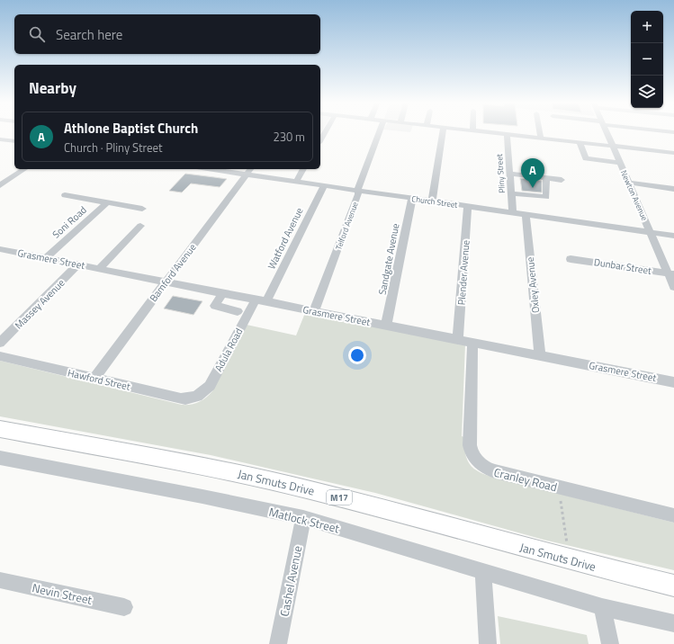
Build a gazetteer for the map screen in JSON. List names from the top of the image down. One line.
{"streets":{"main road":["Jan Smuts Drive","M17"],"street":["Pliny Street","Newton Avenue","Church Street","Soni Road","Telford Avenue","Watford Avenue","Grasmere Street","Sandgate Avenue","Dunbar Street","Bamford Avenue","Plender Avenue","Oxley Avenue","Massey Avenue","Adula Road","Hawford Street","Cranley Road","Matlock Street","Cashel Avenue","Nevin Street"]},"crossings":[["Pliny Street","Church Street"],["Newton Avenue","Church Street"],["Newton Avenue","Dunbar Street"],["Church Street","Telford Avenue"],["Church Street","Watford Avenue"],["Church Street","Sandgate Avenue"],["Church Street","Bamford Avenue"],["Church Street","Plender Avenue"],["Church Street","Oxley Avenue"],["Soni Road","Grasmere Street"],["Telford Avenue","Grasmere Street"],["Watford Avenue","Grasmere Street"],["Watford Avenue","Adula Road"],["Grasmere Street","Sandgate Avenue"],["Grasmere Street","Bamford Avenue"],["Grasmere Street","Plender Avenue"],["Grasmere Street","Oxley Avenue"],["Grasmere Street","Massey Avenue"],["Grasmere Street","Adula Road"],["Grasmere Street","Cranley Road"],["Bamford Avenue","Hawford Street"],["Adula Road","Hawford Street"],["Matlock Street","Cashel Avenue"]],"page":{"map_buttons":["+","−"],"search":"Search here","heading":"Nearby","list":[{"mark":"A","name":"Athlone Baptist Church","note":"Church · Pliny Street","value":"230 m"}],"pins":"A"}}
